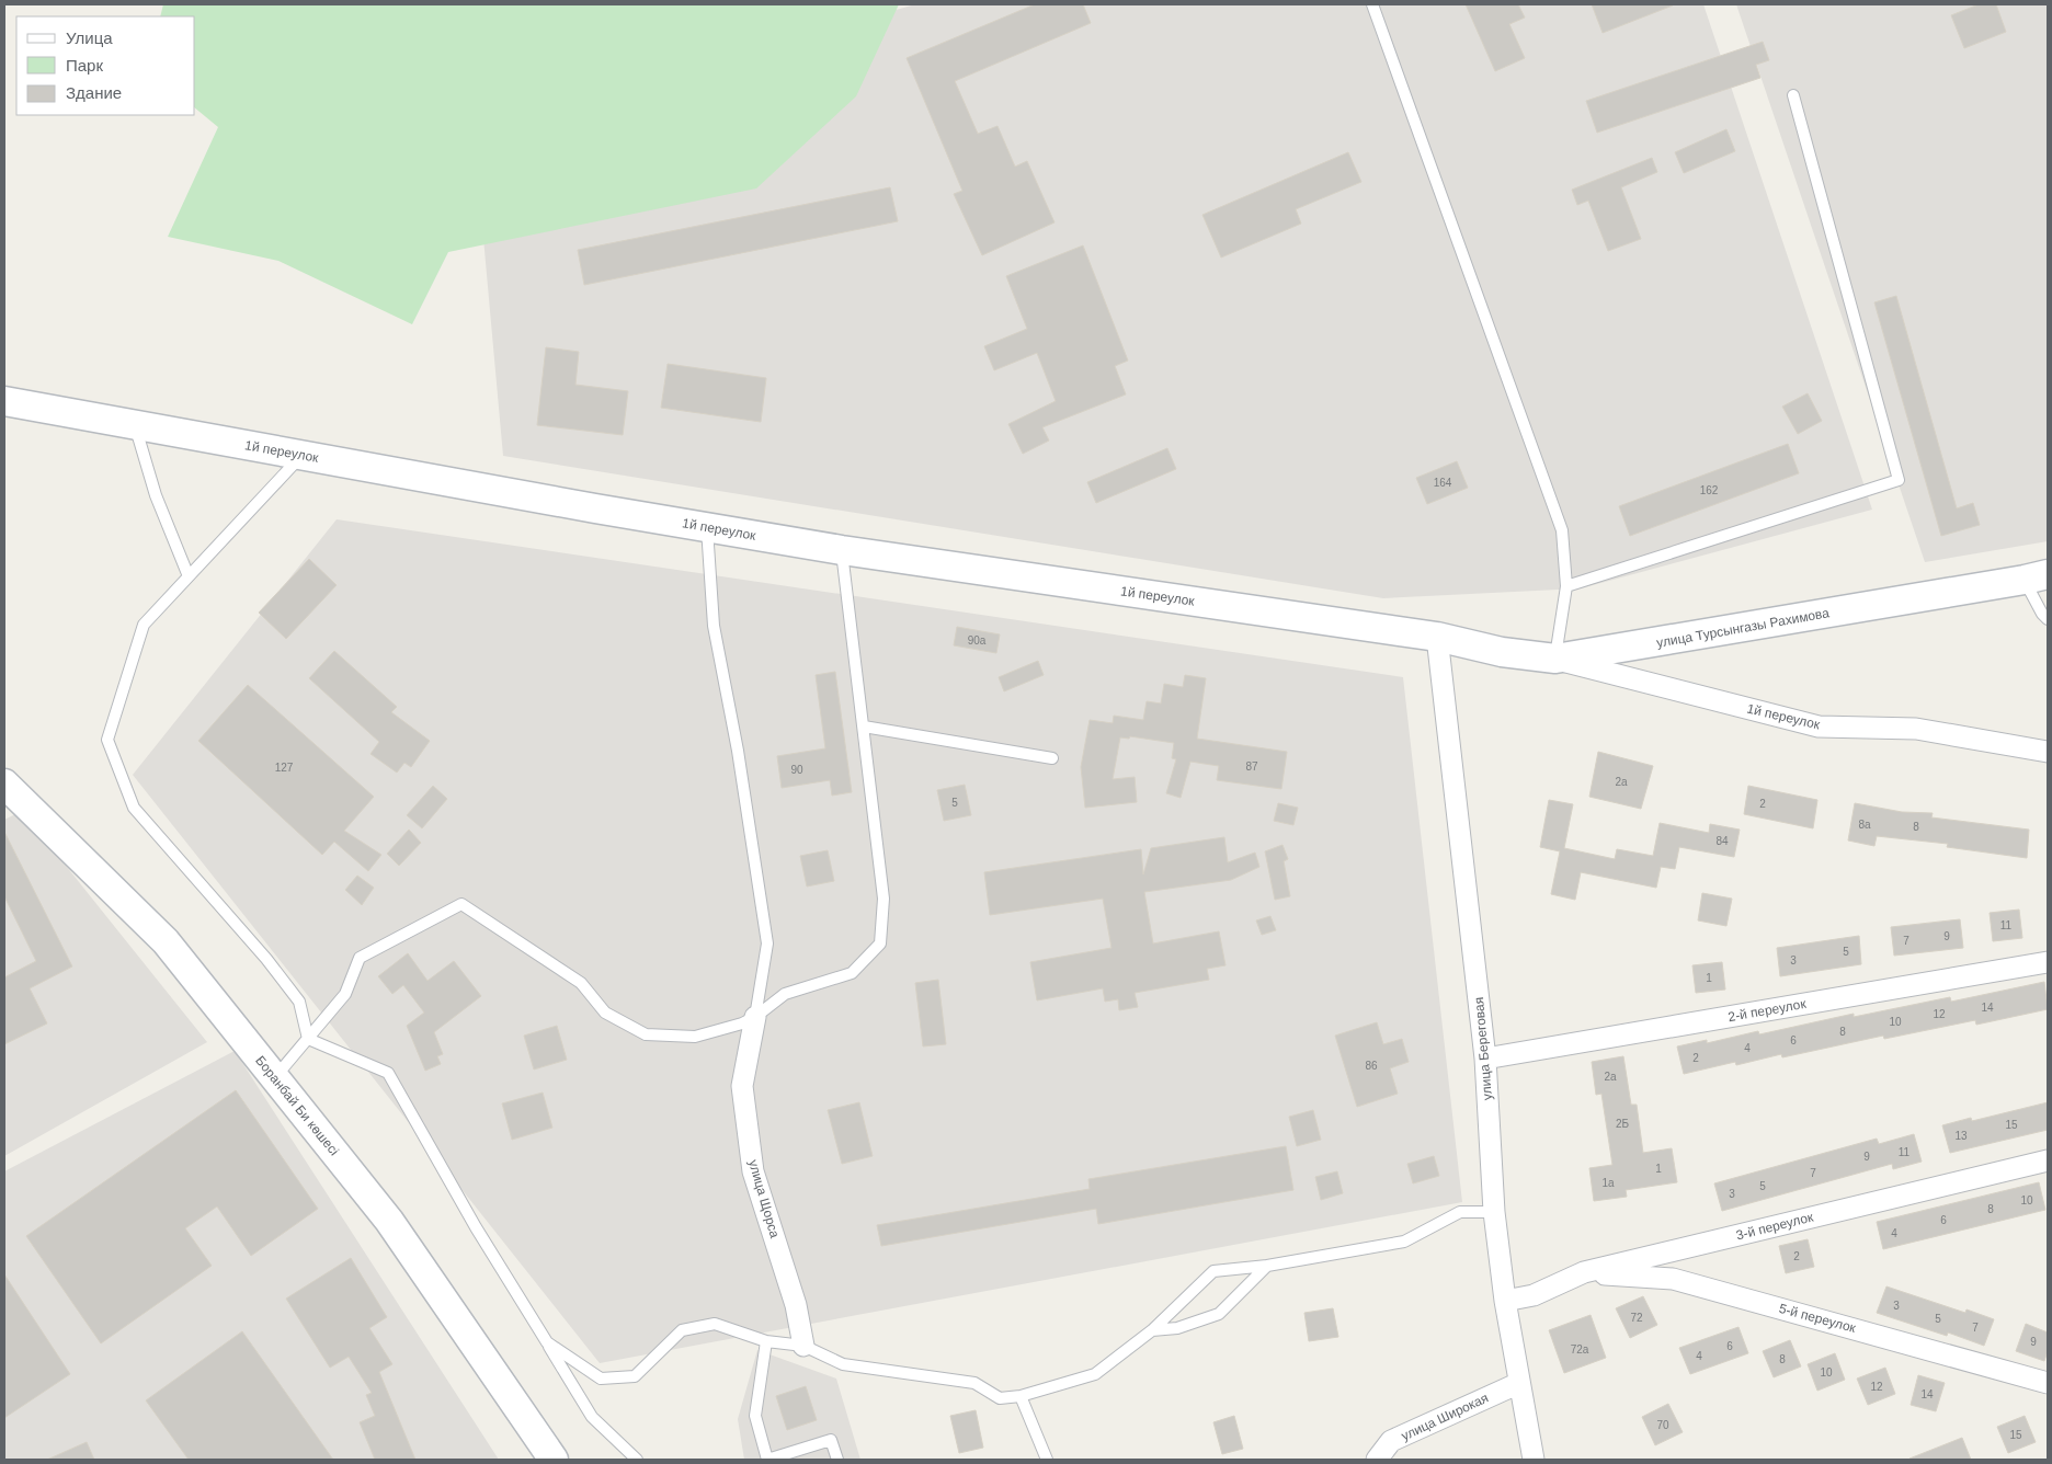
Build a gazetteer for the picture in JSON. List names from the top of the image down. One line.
{"streets":{"street":["1й переулок","улица Турсынгазы Рахимова","2-й переулок","улица Береговая","Боранбай Би көшесі","улица Щорса","3-й переулок","5-й переулок","улица Широкая"]},"crossings":[["1й переулок","улица Турсынгазы Рахимова"],["1й переулок","улица Береговая"],["улица Турсынгазы Рахимова","улица Береговая"],["2-й переулок","улица Береговая"],["улица Береговая","3-й переулок"],["улица Береговая","улица Широкая"],["3-й переулок","5-й переулок"]],"house_numbers":["164","162","90а","87","127","90","2а","5","2","8а","8","84","11","9","7","5","3","1","14","12","10","8","6","4","2","86","2а","2Б","15","13","11","9","1","7","1а","5","3","10","8","6","4","2","3","72","5","7","9","6","72а","4","8","10","12","14","70","15"],"legend":["Улица","Парк","Здание"]}
